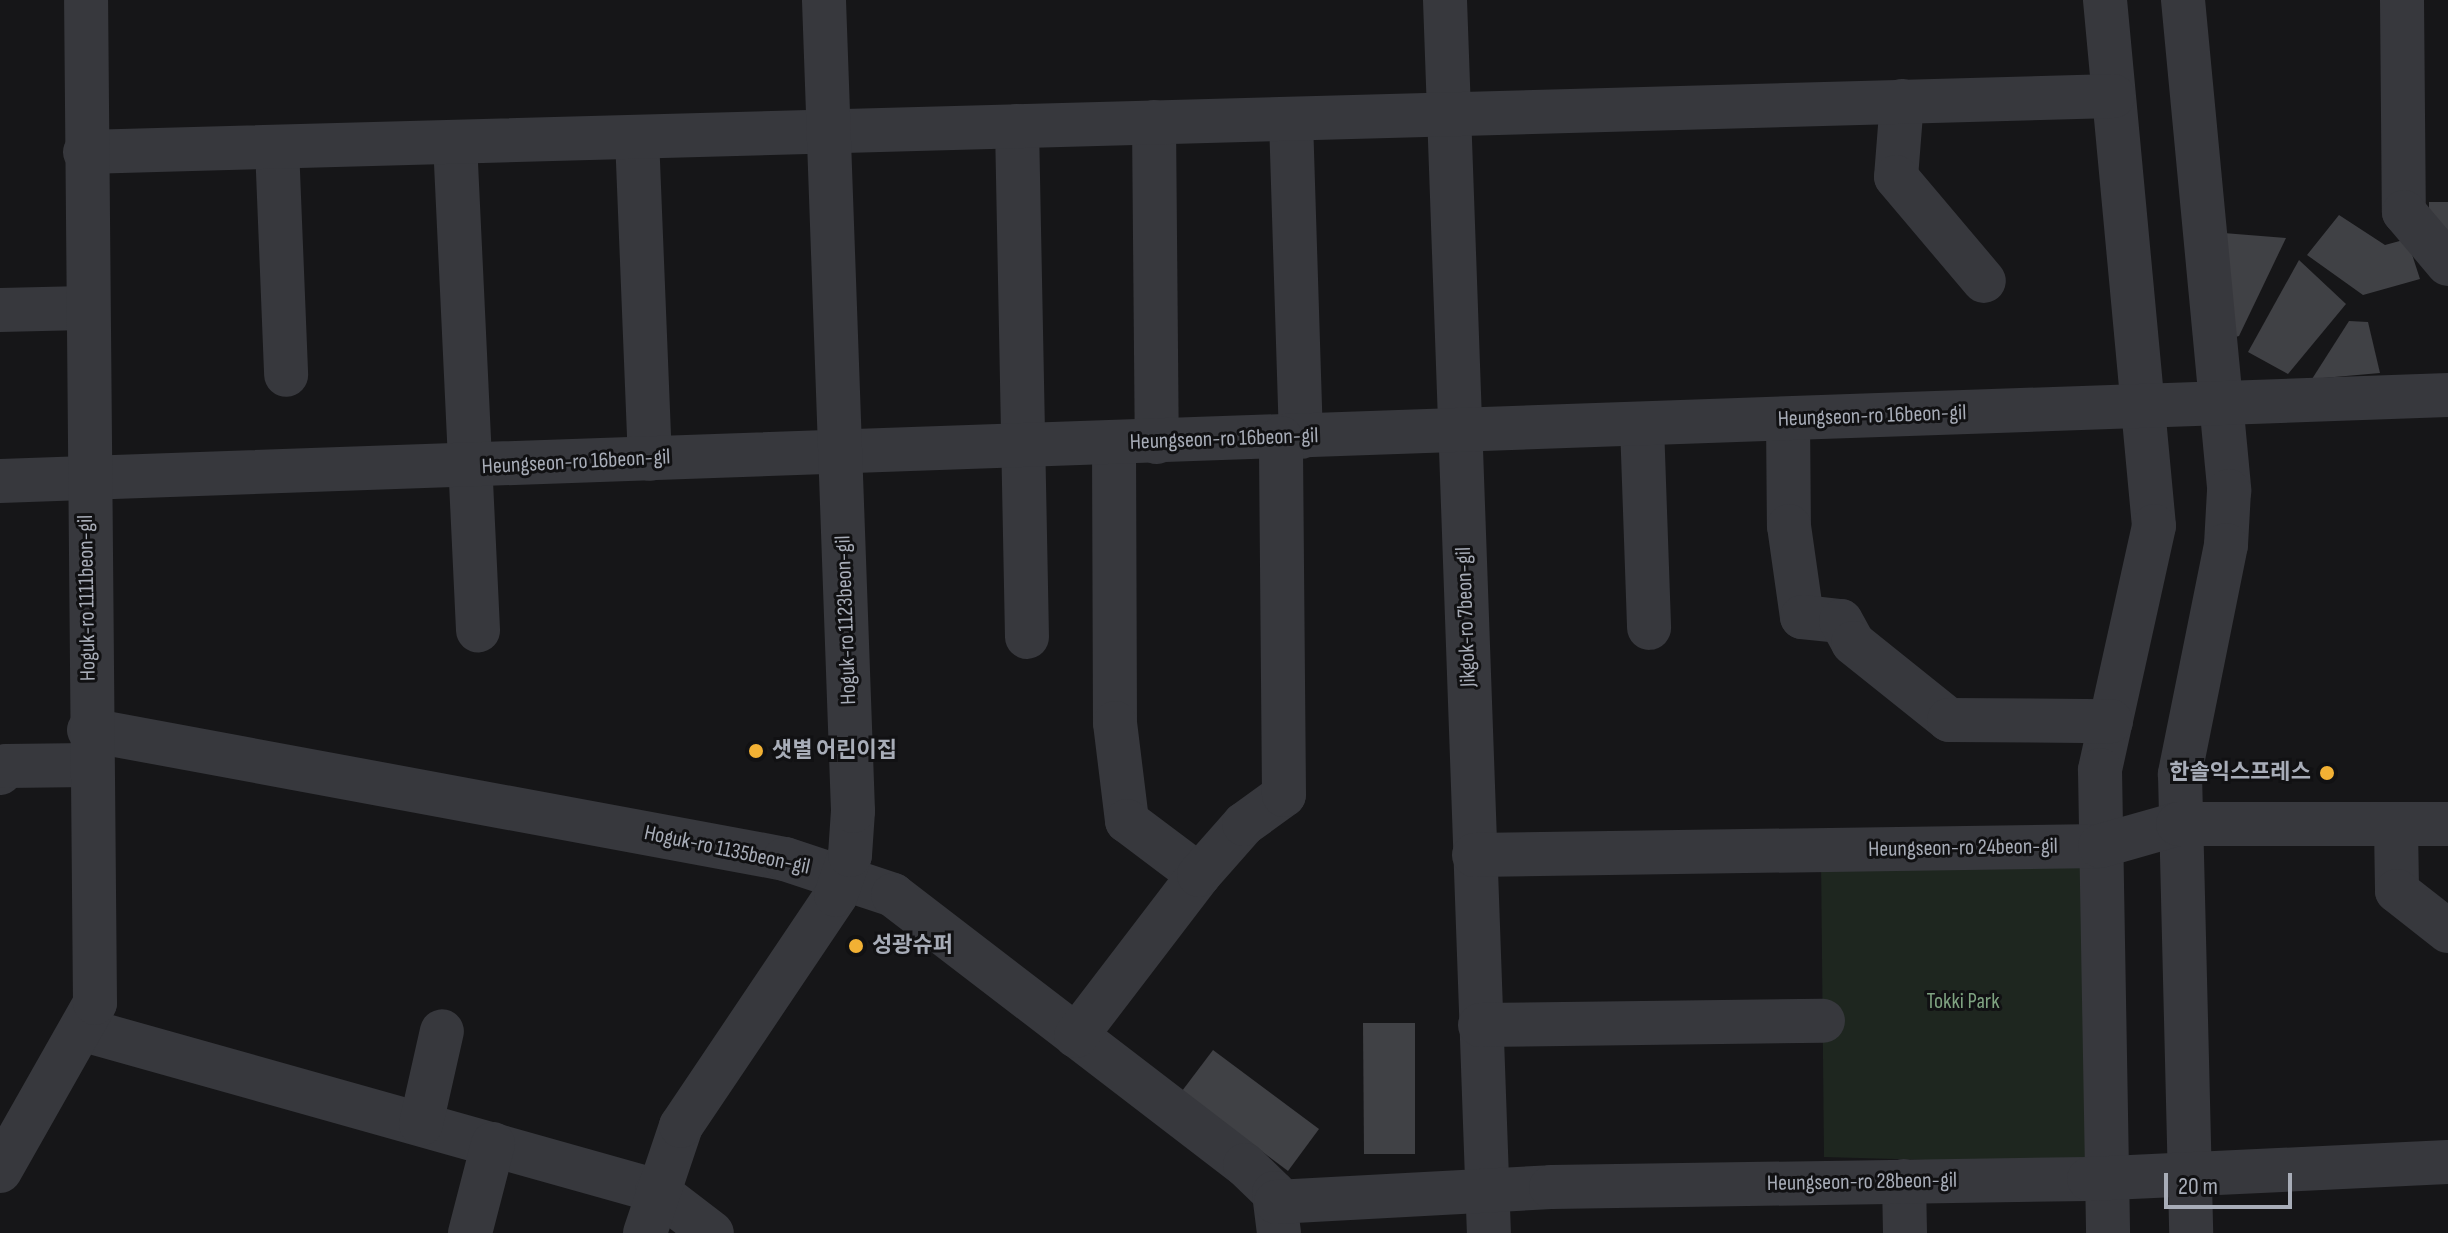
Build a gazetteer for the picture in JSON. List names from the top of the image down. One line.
{"streets":{"street":["Heungseon-ro 16beon-gil","Hoguk-ro 1111beon-gil","Jikgok-ro 7beon-gil","Hoguk-ro 1123beon-gil","Heungseon-ro 24beon-gil","Hoguk-ro 1135beon-gil","Heungseon-ro 28beon-gil"]},"crossings":[["Heungseon-ro 16beon-gil","Hoguk-ro 1111beon-gil"],["Heungseon-ro 16beon-gil","Jikgok-ro 7beon-gil"],["Heungseon-ro 16beon-gil","Hoguk-ro 1123beon-gil"],["Hoguk-ro 1111beon-gil","Hoguk-ro 1135beon-gil"],["Jikgok-ro 7beon-gil","Heungseon-ro 24beon-gil"],["Jikgok-ro 7beon-gil","Heungseon-ro 28beon-gil"],["Hoguk-ro 1123beon-gil","Hoguk-ro 1135beon-gil"],["Hoguk-ro 1135beon-gil","Heungseon-ro 28beon-gil"]],"parks":["Tokki Park"],"places":["샛별 어린이집","한솔익스프레스","성광슈퍼"],"scale_bar":"20 m"}
